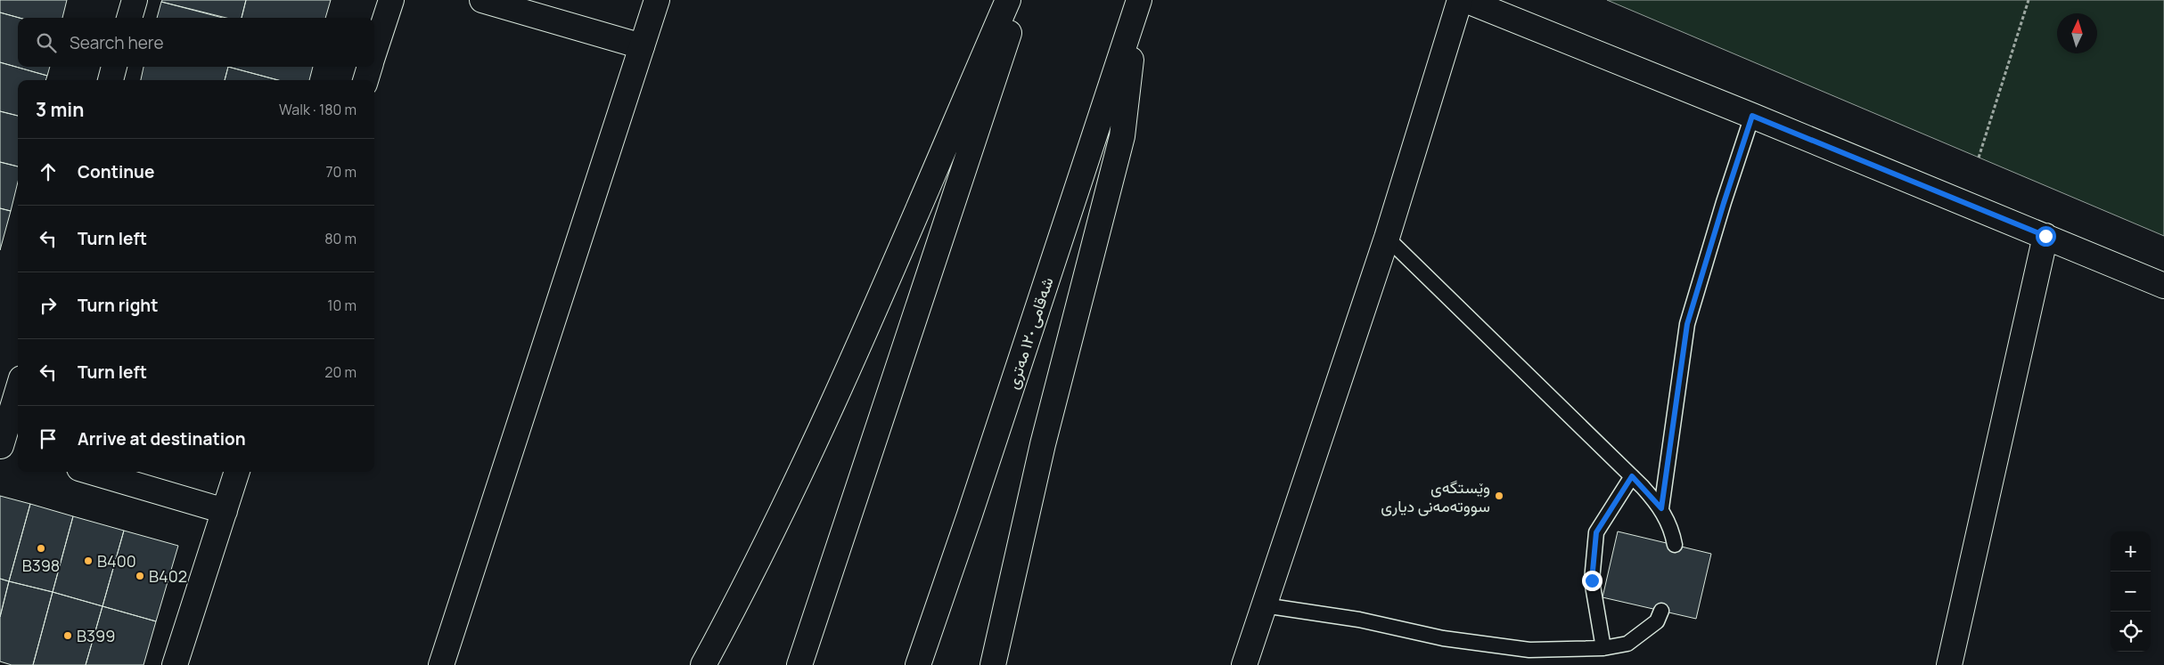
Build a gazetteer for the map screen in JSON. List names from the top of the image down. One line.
{"streets":{"main road":["شەقامی ١٢٠ مەتری"]},"places":["وێستگەی سووتەمەنی دیاری","B398","B400","B402","B399"],"north":"top","page":{"search":"Search here","heading":["3 min","Walk · 180 m"],"list":[["Continue","70 m"],["Turn left","80 m"],["Turn right","10 m"],["Turn left","20 m"],"Arrive at destination"],"map_buttons":["+","−"]}}
